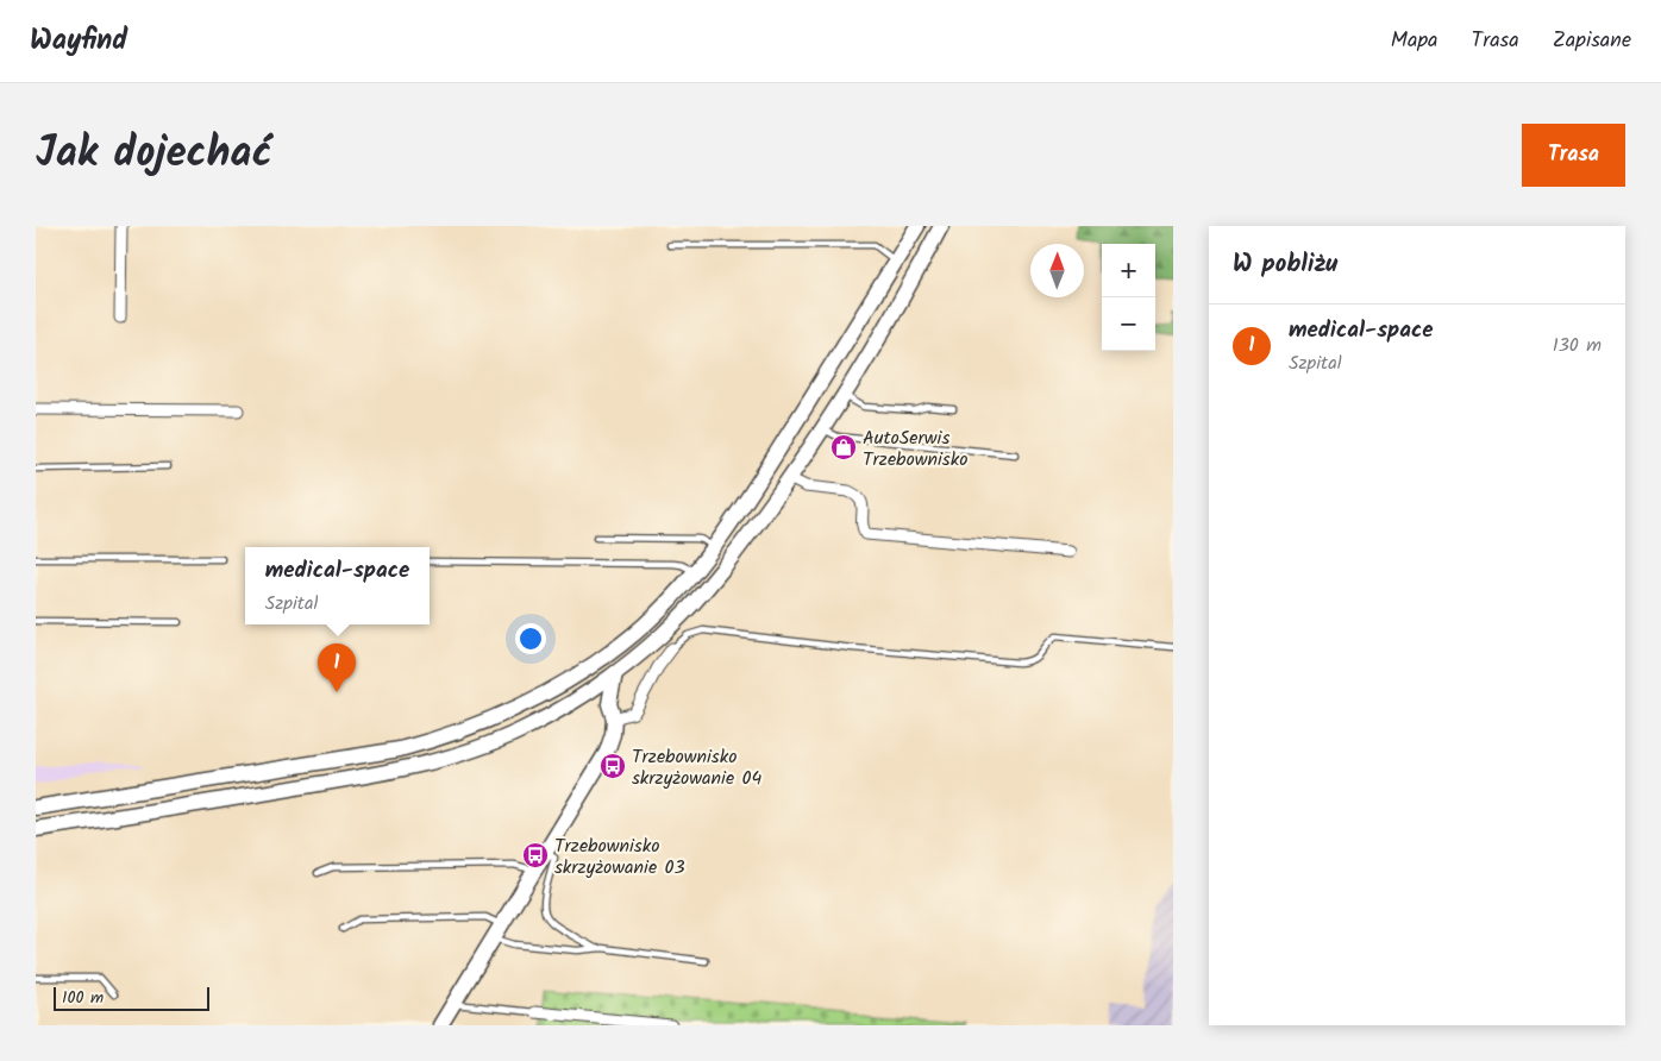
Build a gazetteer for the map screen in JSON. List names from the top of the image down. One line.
{"places":{"shop":["AutoSerwis Trzebownisko"],"bus stop":["Trzebownisko skrzyżowanie 04","Trzebownisko skrzyżowanie 03"]},"scale_bar":"100 m","north":"top","page":{"header":"Wayfind","nav":["Mapa","Trasa","Zapisane"],"title":"Jak dojechać","buttons":"Trasa","heading":"W pobliżu","map_buttons":["+","−"],"list":[{"mark":"1","name":"medical-space","note":"Szpital","value":"130 m"}],"popup":["medical-space","Szpital"],"pins":"1","scale":"100 m"}}
